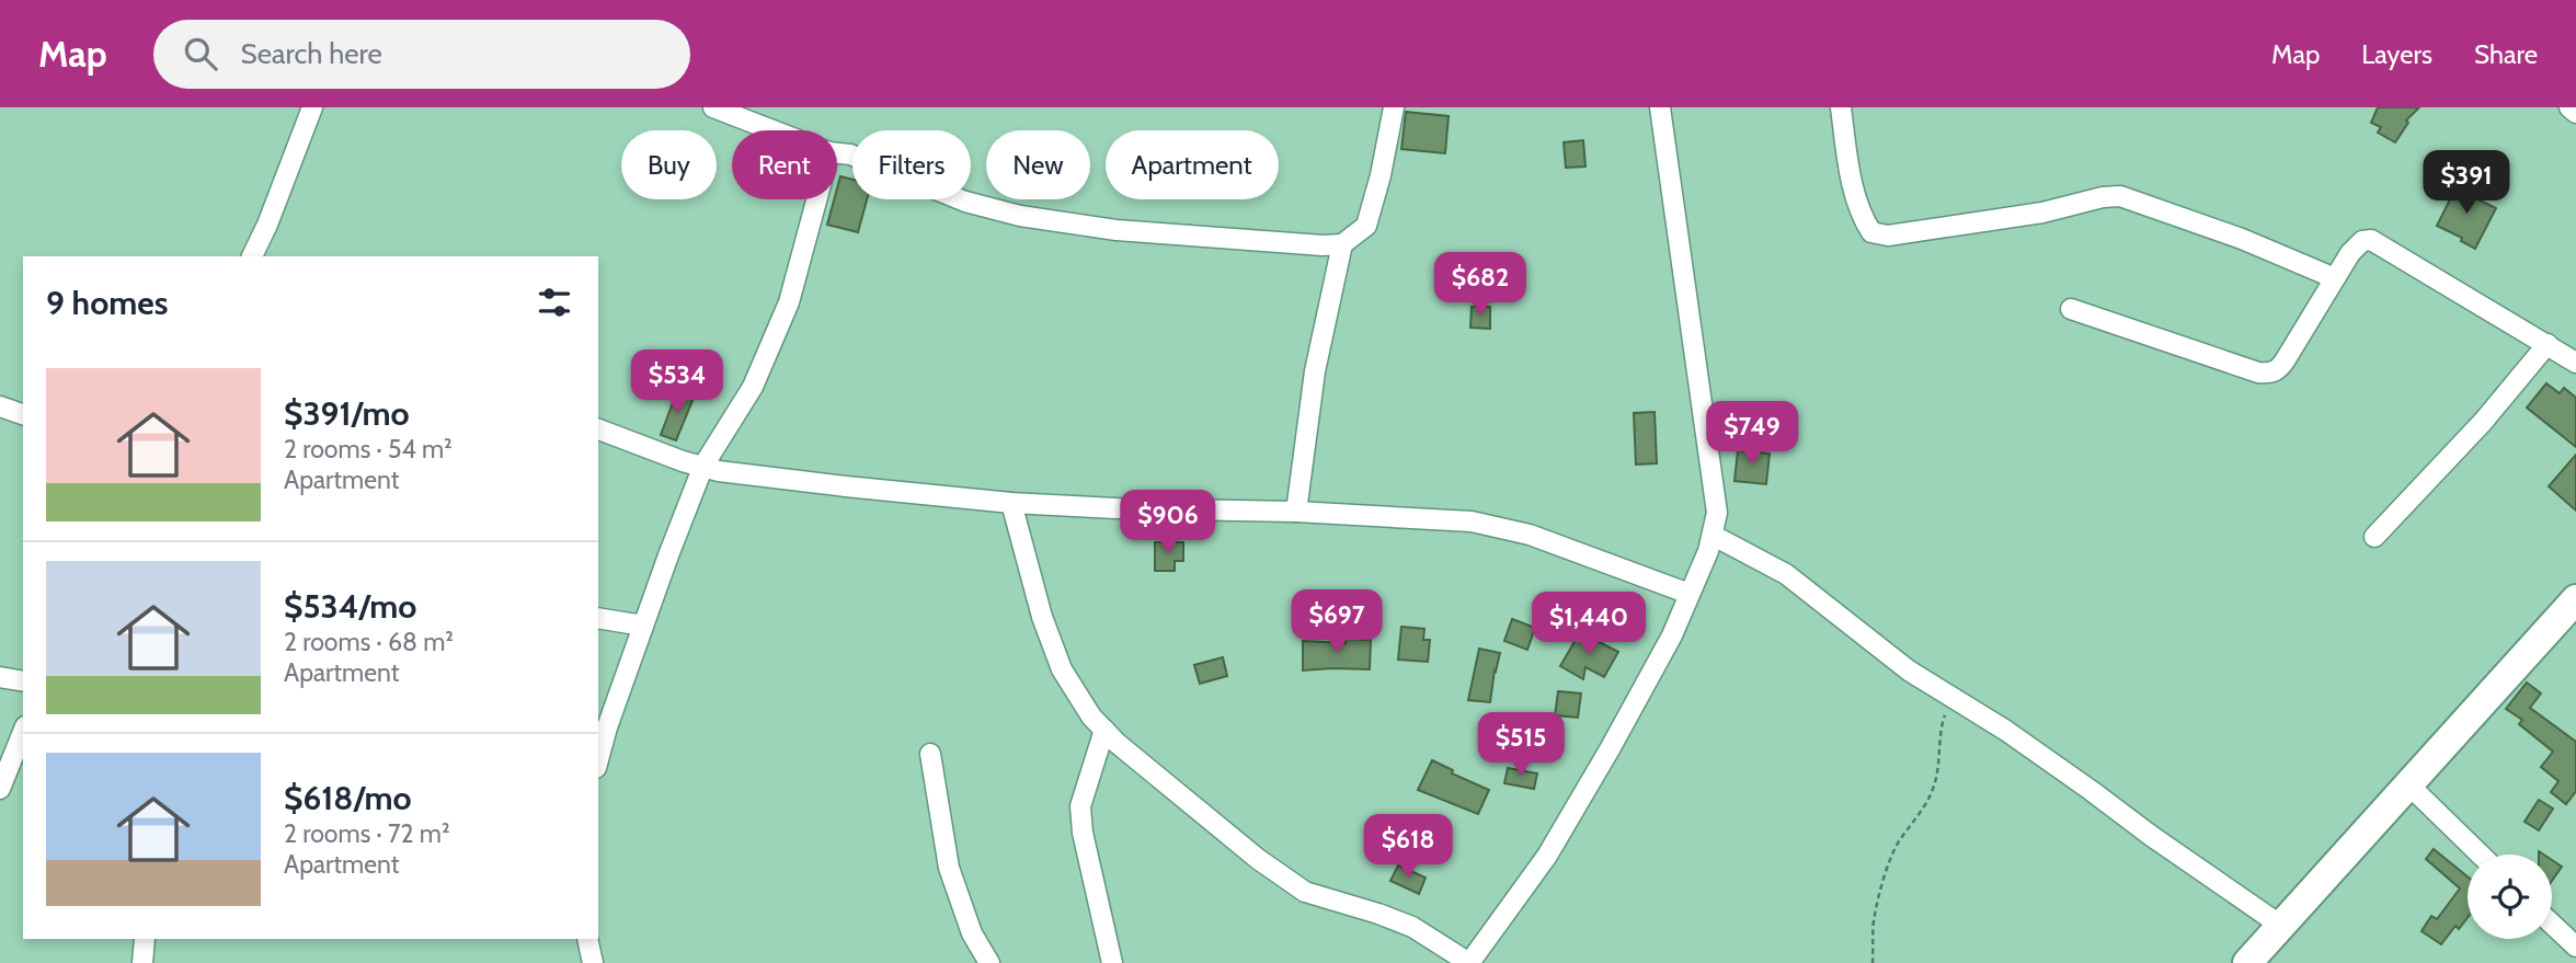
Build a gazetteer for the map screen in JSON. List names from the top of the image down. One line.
{"page":{"header":"Map","search":"Search here","nav":["Map","Layers","Share"],"chip":["Buy","Rent","Filters","New","Apartment"],"price":["$391","$682","$534","$749","$906","$697","$1,440","$515","$618"],"heading":"9 homes","list":[{"name":"$391/mo","note":"2 rooms · 54 m² · Apartment"},{"name":"$534/mo","note":"2 rooms · 68 m² · Apartment"},{"name":"$618/mo","note":"2 rooms · 72 m² · Apartment"}]}}
